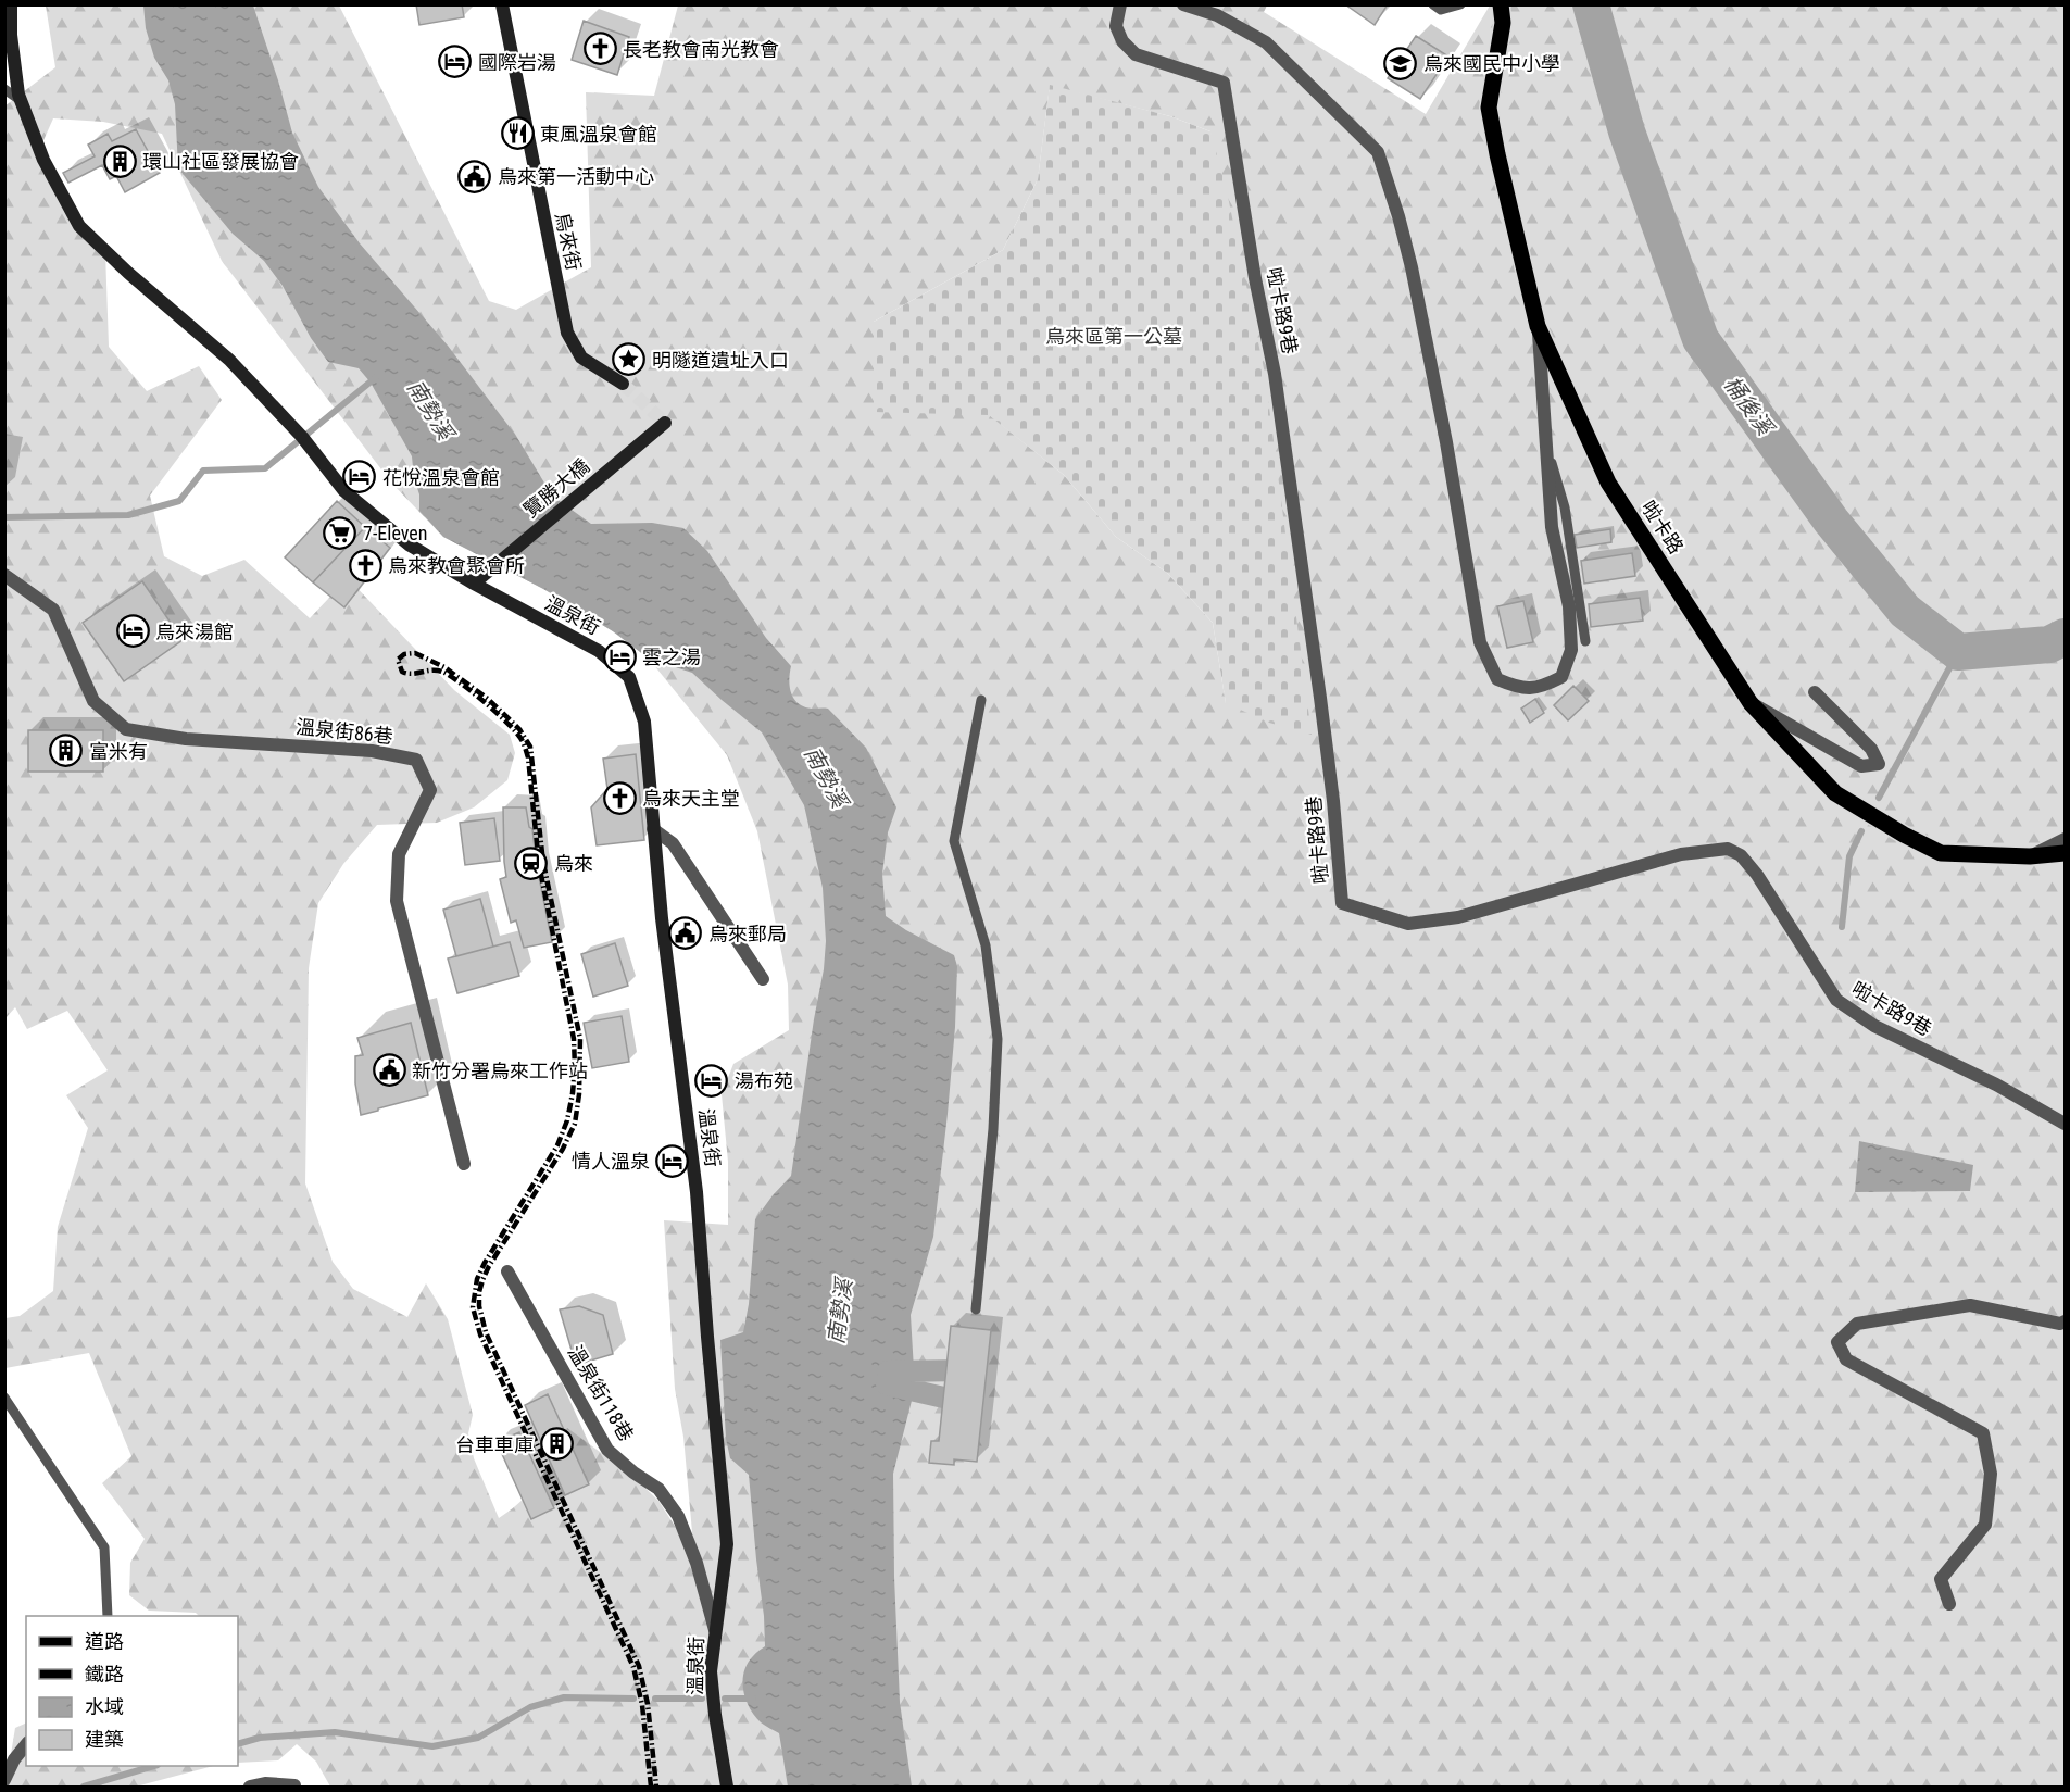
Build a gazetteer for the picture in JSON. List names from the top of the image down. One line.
{"streets":{"main road":["啦卡路"],"street":["烏來街","啦卡路9巷","覽勝大橋","溫泉街","溫泉街86巷","溫泉街118巷"]},"crossings":[["覽勝大橋","溫泉街"],["溫泉街","溫泉街118巷"]],"water":["桶後溪","南勢溪"],"parks":["烏來區第一公墓"],"places":{"church":["長老教會南光教會","烏來教會聚會所","烏來天主堂"],"hotel":["國際岩湯","花悅溫泉會館","烏來湯館","雲之湯","湯布苑","情人溫泉"],"school or university":["烏來國民中小學"],"restaurant":["東風溫泉會館"],"building":["環山社區發展協會","富米有","台車車庫"],"public building":["烏來第一活動中心","烏來郵局","新竹分署烏來工作站"],"place":["明隧道遺址入口"],"supermarket":["7-Eleven"],"station":["烏來"]},"legend":["道路","鐵路","水域","建築"]}
